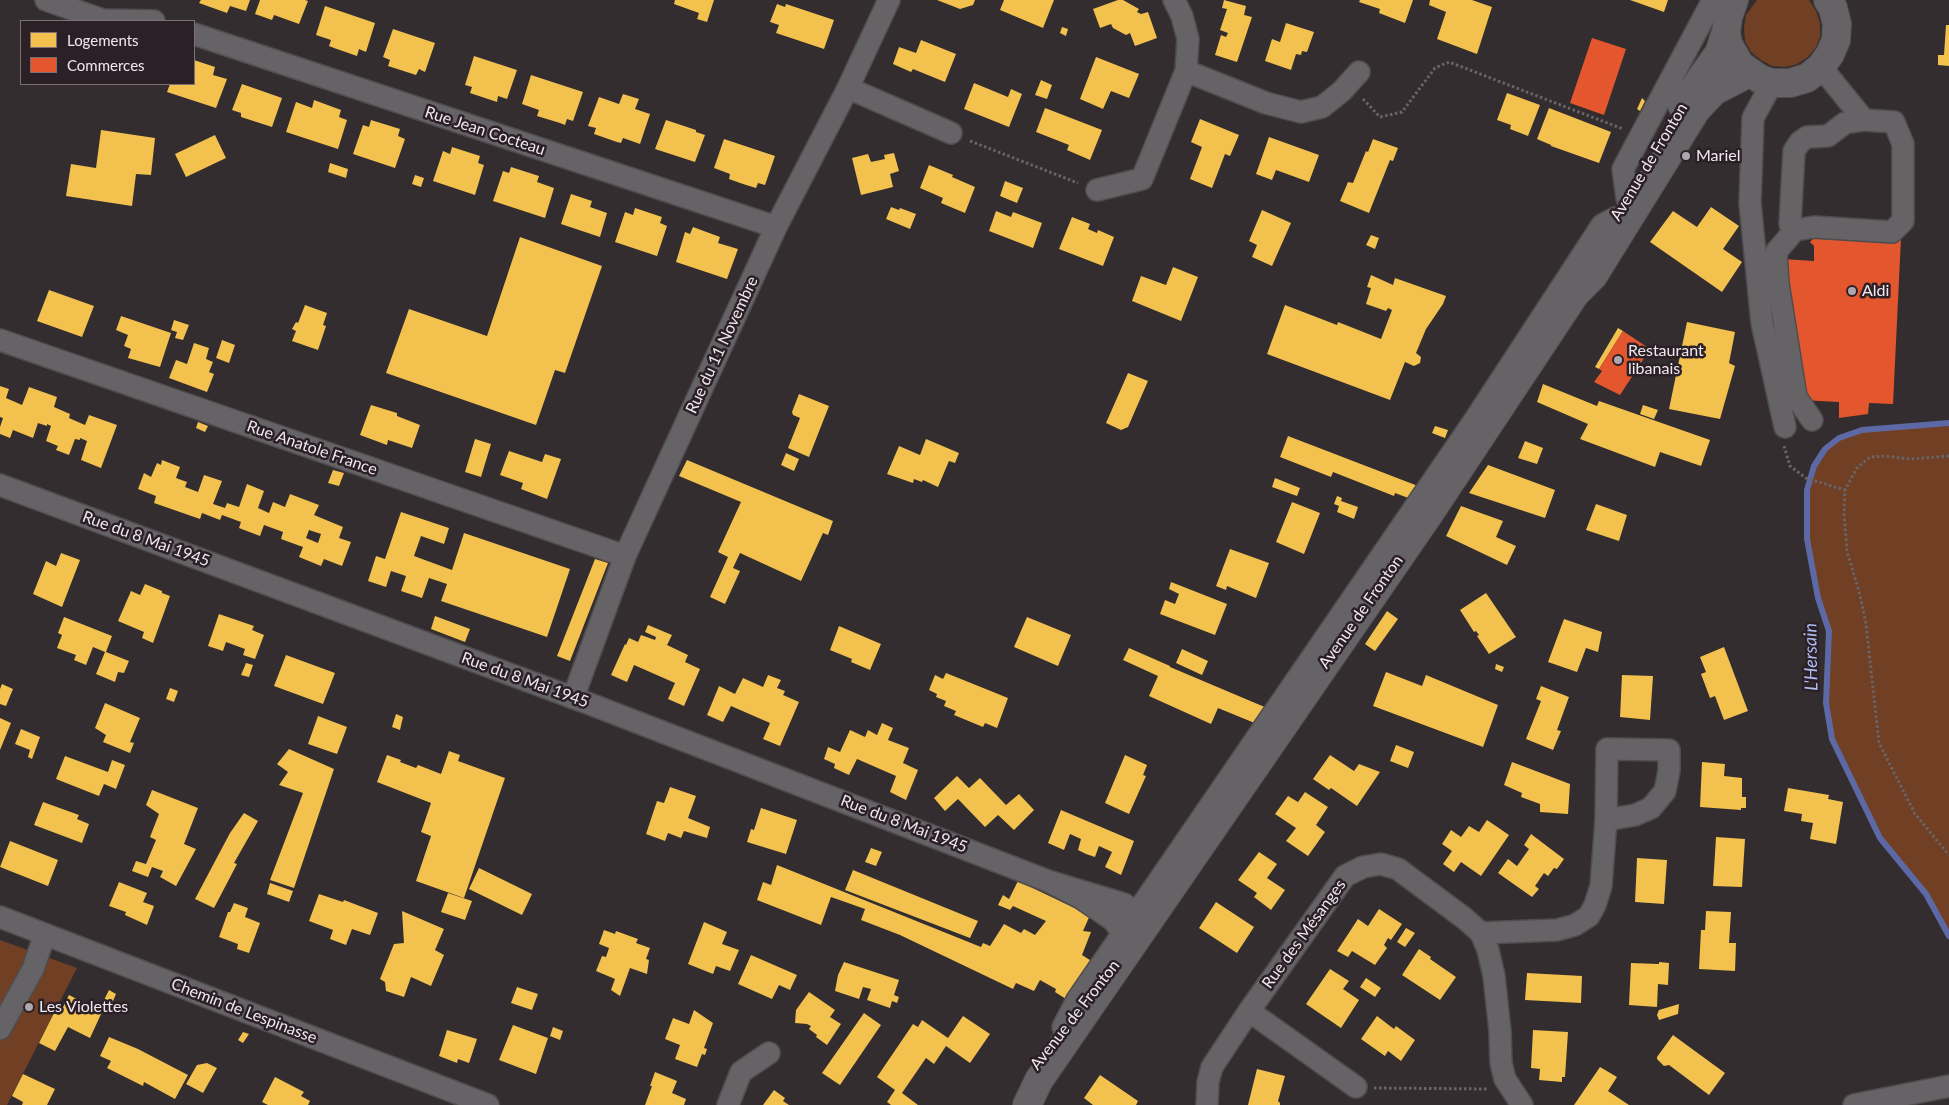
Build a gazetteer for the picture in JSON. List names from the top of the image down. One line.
{"streets":{"main road":["Avenue de Fronton"],"street":["Rue Jean Cocteau","Rue du 11 Novembre","Rue Anatole France","Rue du 8 Mai 1945","Rue des Mésanges","Chemin de Lespinasse"]},"crossings":[["Rue Jean Cocteau","Rue du 11 Novembre"],["Avenue de Fronton","Rue du 8 Mai 1945"],["Rue du 11 Novembre","Rue Anatole France"],["Rue du 11 Novembre","Rue du 8 Mai 1945"]],"water":["L'Hersain"],"places":["Mariel","Aldi","Restaurant libanais","Les Violettes"],"legend":["Logements","Commerces"]}
